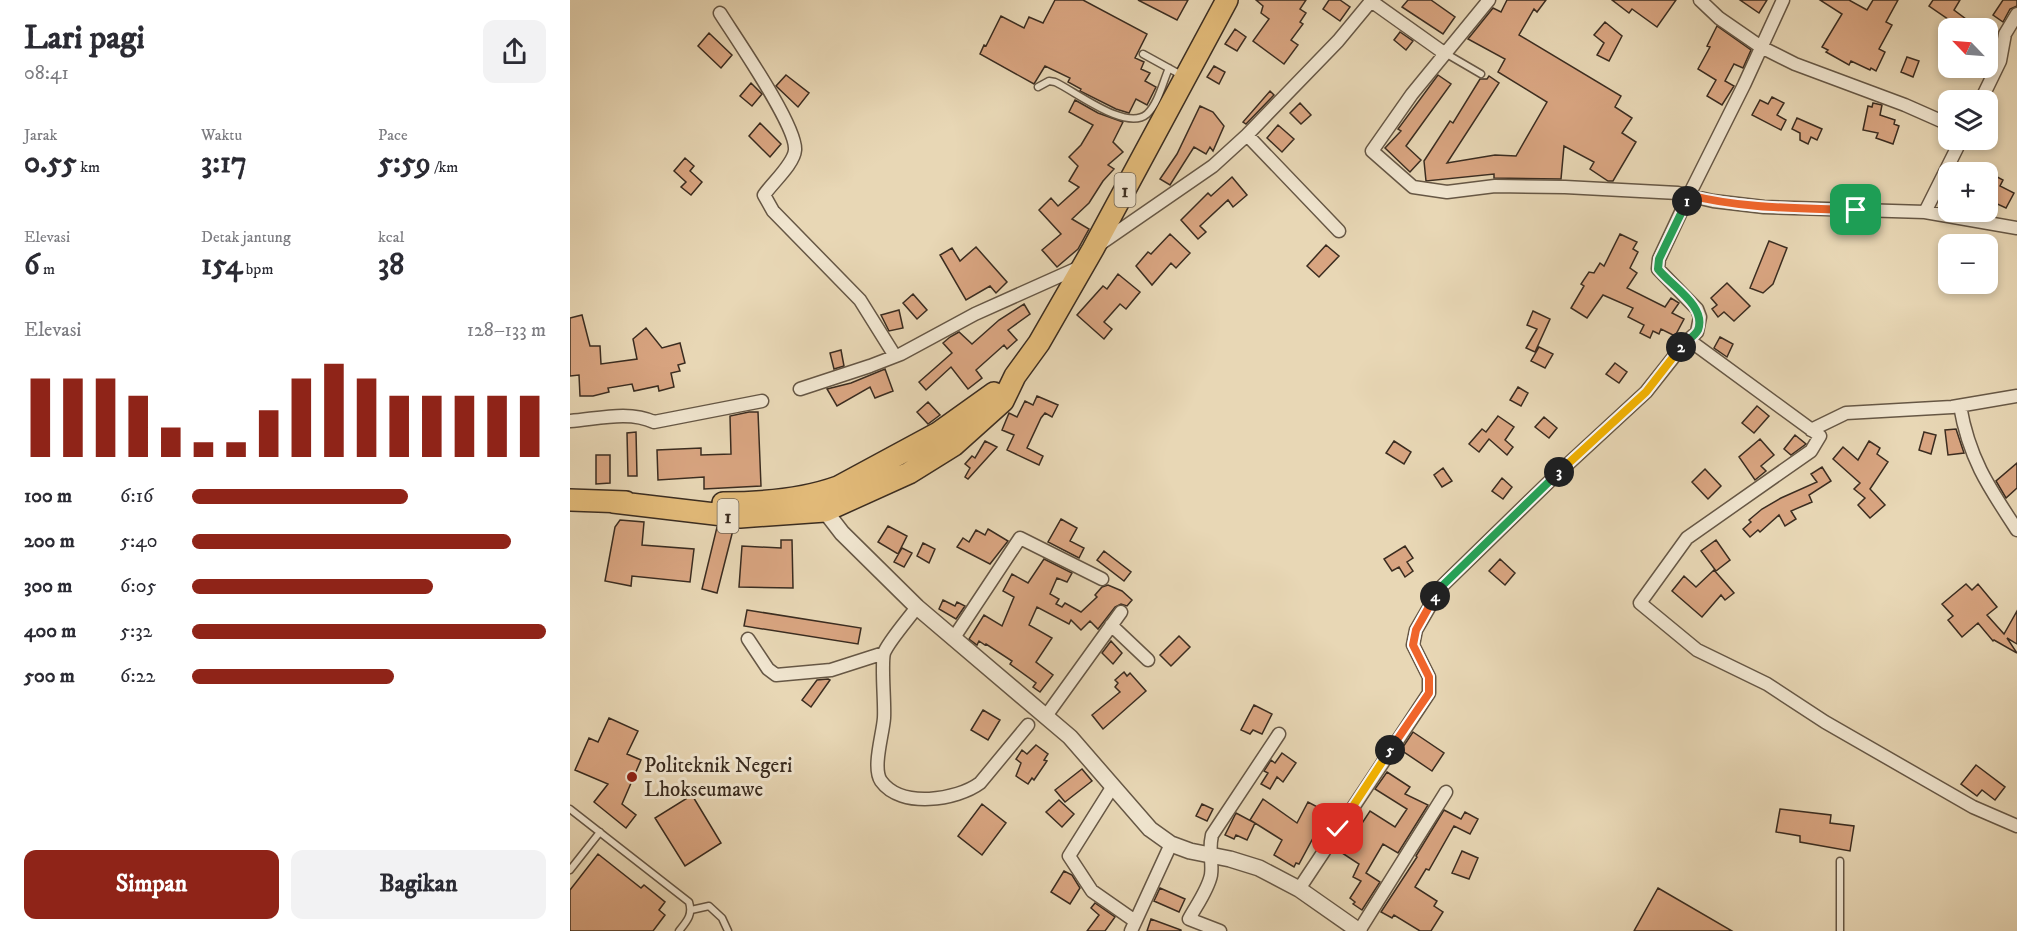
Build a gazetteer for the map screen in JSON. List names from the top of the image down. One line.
{"streets":{"highway":["1"]},"places":["Politeknik Negeri Lhokseumawe"],"north":"top left","page":{"heading":["Lari pagi","08:41"],"map_buttons":["+","−"],"stats":[["Jarak","0.55 km"],["Waktu","3:17"],["Pace","5:59 /km"],["Elevasi","6 m"],["Detak jantung","154 bpm"],["kcal","38"]],"pins":["1","2","3","4","5"],"chart":["Elevasi","128–133 m"],"list":[{"name":"100 m","note":"6:16"},{"name":"200 m","note":"5:40"},{"name":"300 m","note":"6:05"},{"name":"400 m","note":"5:32"},{"name":"500 m","note":"6:22"}],"buttons":["Simpan","Bagikan"]}}
